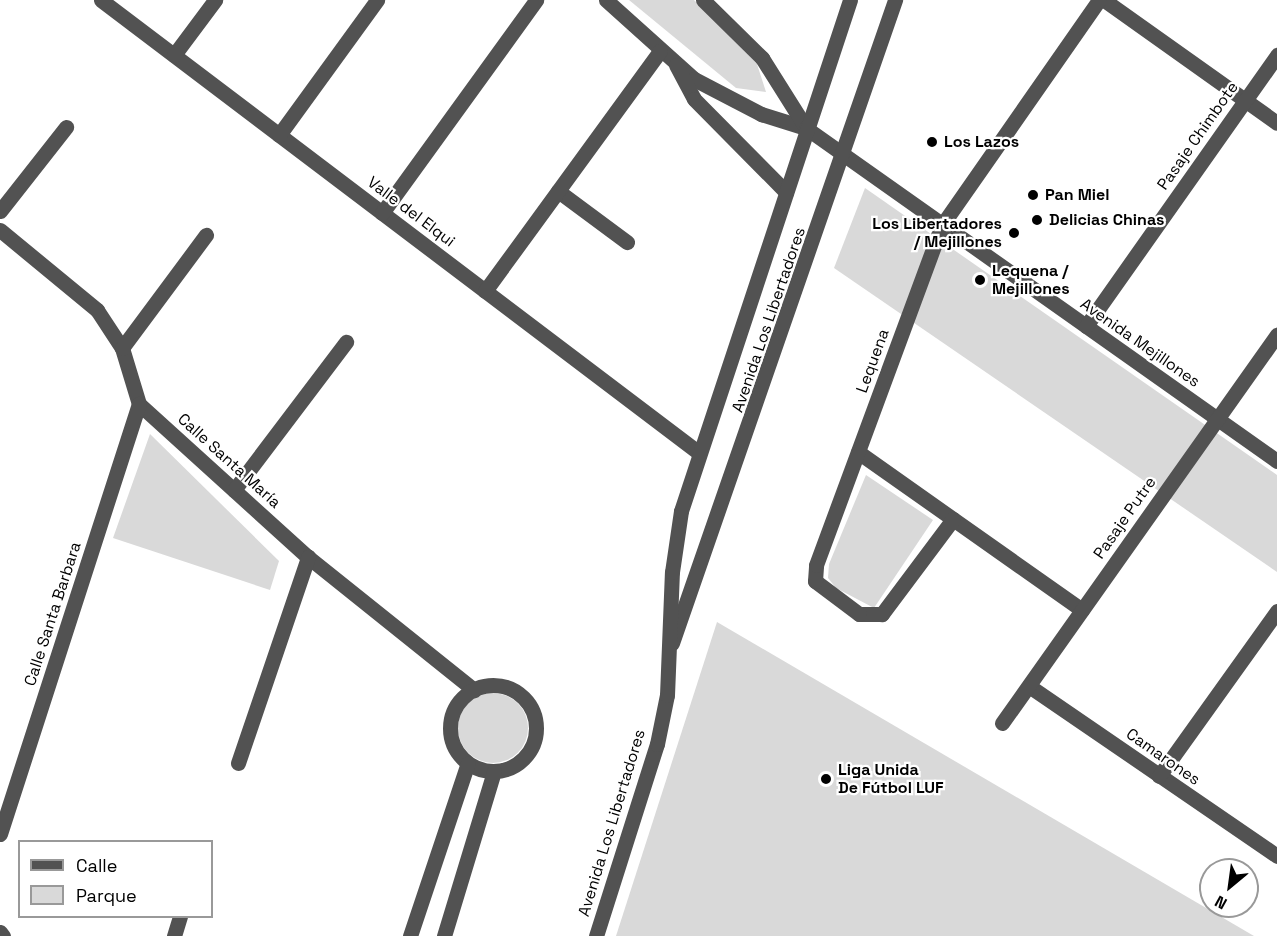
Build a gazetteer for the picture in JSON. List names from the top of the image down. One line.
{"streets":{"street":["Pasaje Chimbote","Valle del Elqui","Avenida Los Libertadores","Avenida Mejillones","Lequena","Calle Santa María","Pasaje Putre","Calle Santa Barbara","Camarones"]},"crossings":[["Pasaje Chimbote","Avenida Mejillones"],["Valle del Elqui","Avenida Los Libertadores"],["Avenida Los Libertadores","Avenida Mejillones"],["Avenida Mejillones","Lequena"],["Avenida Mejillones","Pasaje Putre"],["Calle Santa María","Calle Santa Barbara"],["Pasaje Putre","Camarones"]],"places":["Los Lazos","Pan Miel","Delicias Chinas","Los Libertadores / Mejillones","Lequena / Mejillones","Liga Unida De Fútbol LUF"],"legend":["Calle","Parque"],"north":"bottom left"}
